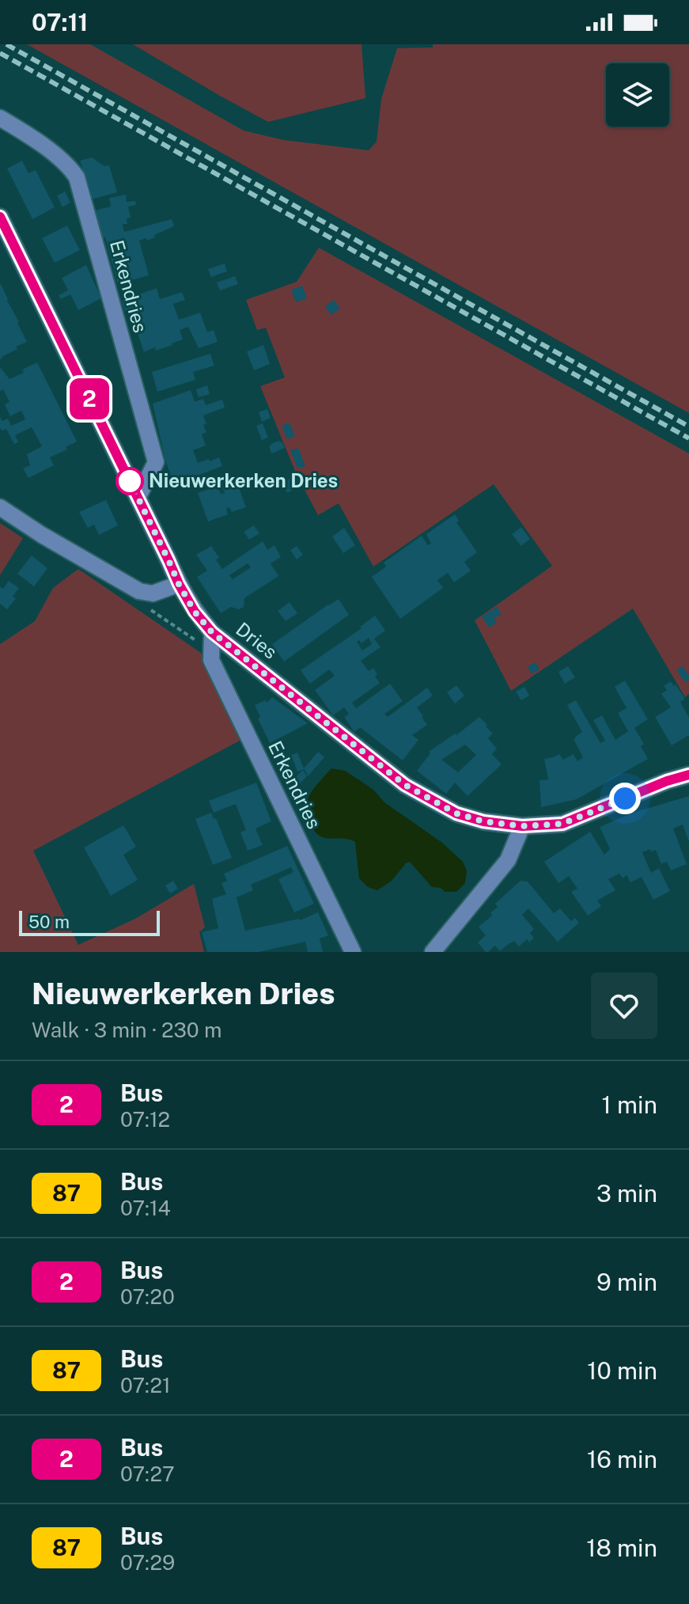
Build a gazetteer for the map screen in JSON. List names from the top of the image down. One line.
{"streets":{"street":["Erkendries","Dries"]},"crossings":[["Erkendries","Dries"]],"places":["Nieuwerkerken Dries"],"lines":["bus line 2"],"scale_bar":"50 m","page":{"status":"07:11","on_map":"2","scale":"50 m","heading":["Nieuwerkerken Dries","Walk · 3 min · 230 m"],"list":[{"mark":"2","name":"Bus","note":"07:12","value":"1 min"},{"mark":"87","name":"Bus","note":"07:14","value":"3 min"},{"mark":"2","name":"Bus","note":"07:20","value":"9 min"},{"mark":"87","name":"Bus","note":"07:21","value":"10 min"},{"mark":"2","name":"Bus","note":"07:27","value":"16 min"},{"mark":"87","name":"Bus","note":"07:29","value":"18 min"}]}}
